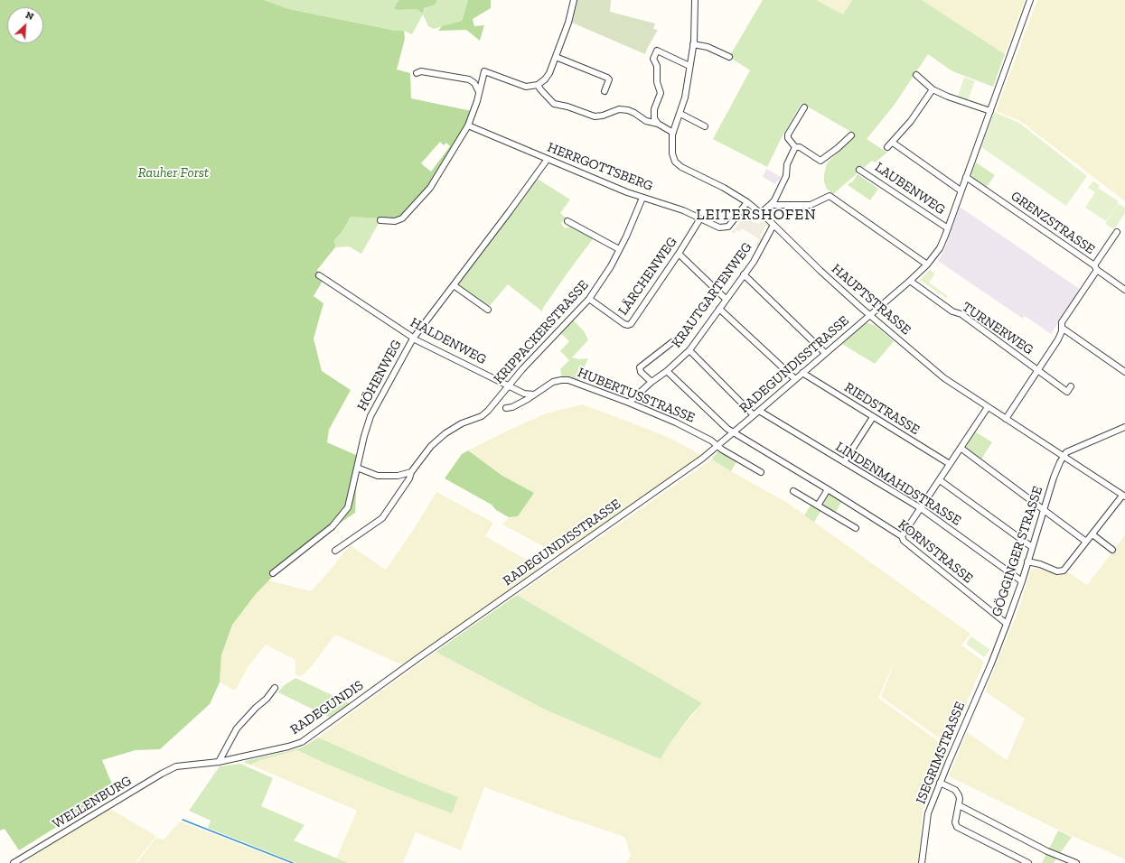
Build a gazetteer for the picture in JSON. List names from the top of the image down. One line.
{"streets":{"street":["HERRGOTTSBERG","LAUBENWEG","GRENZSTRASSE","LÄRCHENWEG","KRAUTGARTENWEG","HAUPTSTRASSE","TURNERWEG","KRIPPACKERSTRASSE","HALDENWEG","RADEGUNDISSTRASSE","HÖHENWEG","HUBERTUSSTRASSE","RIEDSTRASSE","LINDENMAHDSTRASSE","KORNSTRASSE","GÖGGINGER STRASSE","RADEGUNDIS","ISEGRIMSTRASSE","WELLENBURG"]},"crossings":[["HERRGOTTSBERG","LÄRCHENWEG"],["HERRGOTTSBERG","HAUPTSTRASSE"],["HERRGOTTSBERG","KRIPPACKERSTRASSE"],["HERRGOTTSBERG","HÖHENWEG"],["LAUBENWEG","RADEGUNDISSTRASSE"],["GRENZSTRASSE","RADEGUNDISSTRASSE"],["LÄRCHENWEG","KRIPPACKERSTRASSE"],["KRAUTGARTENWEG","HAUPTSTRASSE"],["KRAUTGARTENWEG","HUBERTUSSTRASSE"],["KRAUTGARTENWEG","KORNSTRASSE"],["HAUPTSTRASSE","RADEGUNDISSTRASSE"],["HAUPTSTRASSE","GÖGGINGER STRASSE"],["TURNERWEG","RADEGUNDISSTRASSE"],["KRIPPACKERSTRASSE","HALDENWEG"],["HALDENWEG","HÖHENWEG"],["HALDENWEG","HUBERTUSSTRASSE"],["RADEGUNDISSTRASSE","HUBERTUSSTRASSE"],["RADEGUNDISSTRASSE","RIEDSTRASSE"],["RADEGUNDISSTRASSE","LINDENMAHDSTRASSE"],["RADEGUNDISSTRASSE","KORNSTRASSE"],["RADEGUNDISSTRASSE","RADEGUNDIS"],["LINDENMAHDSTRASSE","GÖGGINGER STRASSE"],["KORNSTRASSE","GÖGGINGER STRASSE"],["GÖGGINGER STRASSE","ISEGRIMSTRASSE"],["RADEGUNDIS","WELLENBURG"]],"districts":["LEITERSHOFEN"],"parks":["Rauher Forst"],"north":"top right"}
